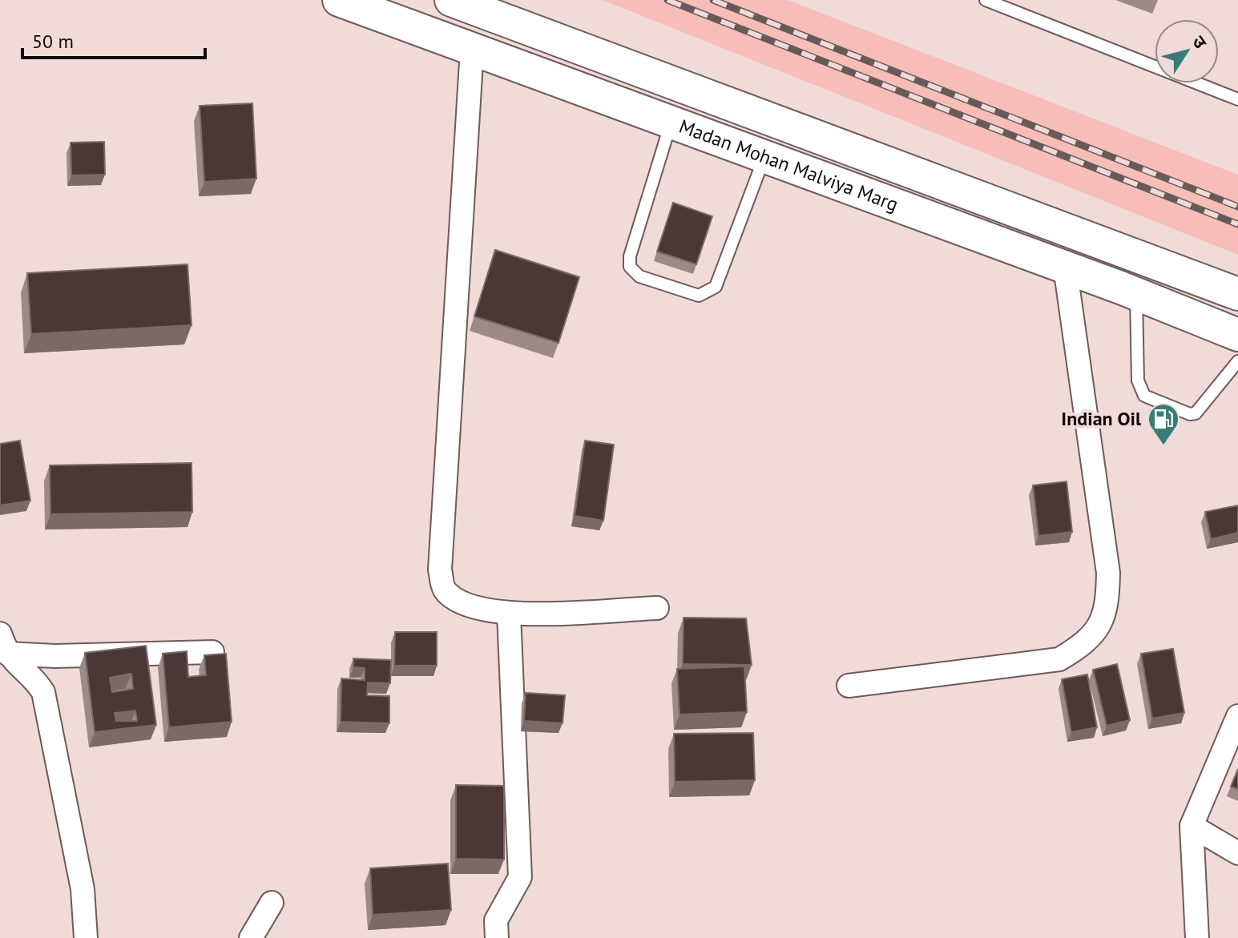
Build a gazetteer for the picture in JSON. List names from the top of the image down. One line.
{"streets":{"main road":["Madan Mohan Malviya Marg"]},"places":{"fuel station":["Indian Oil"]},"scale_bar":"50 m","north":"top right"}
